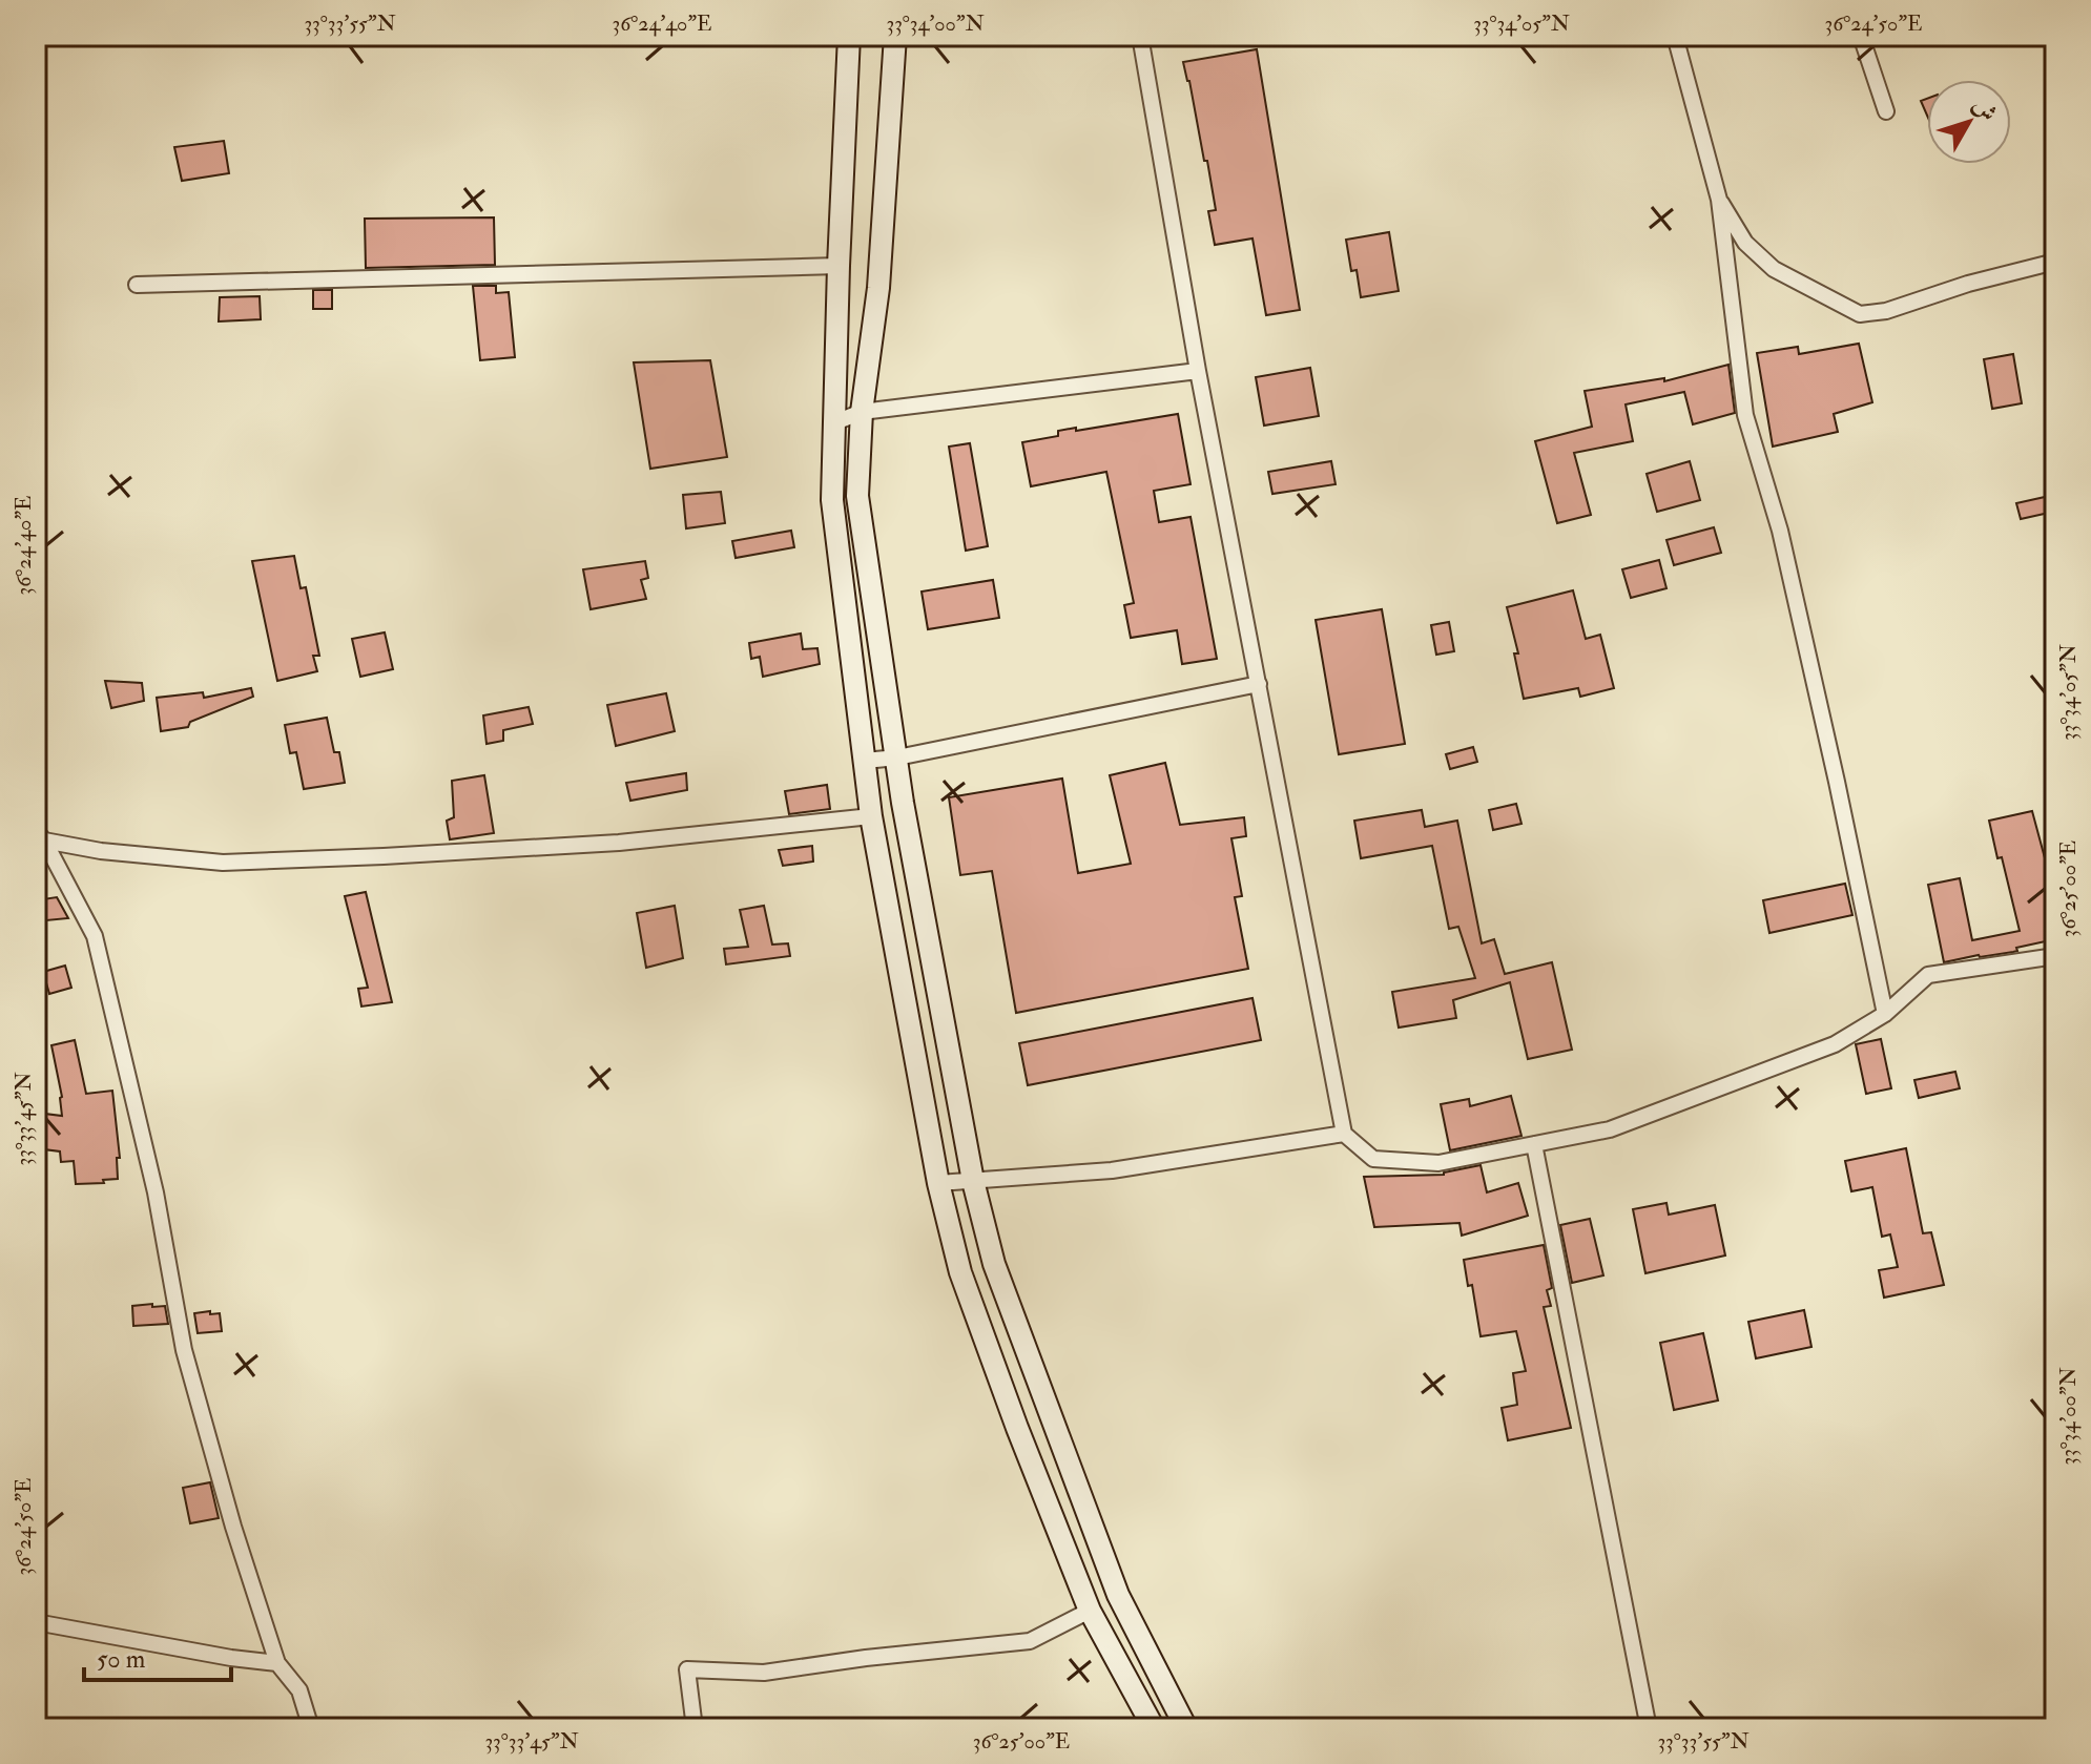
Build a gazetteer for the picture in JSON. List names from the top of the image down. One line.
{"scale_bar":"50 m","north":"top right","coordinates":["33°33'55\"N","36°24'40\"E","33°34'00\"N","33°34'05\"N","36°24'50\"E","36°25'00\"E","33°33'45\"N"]}
